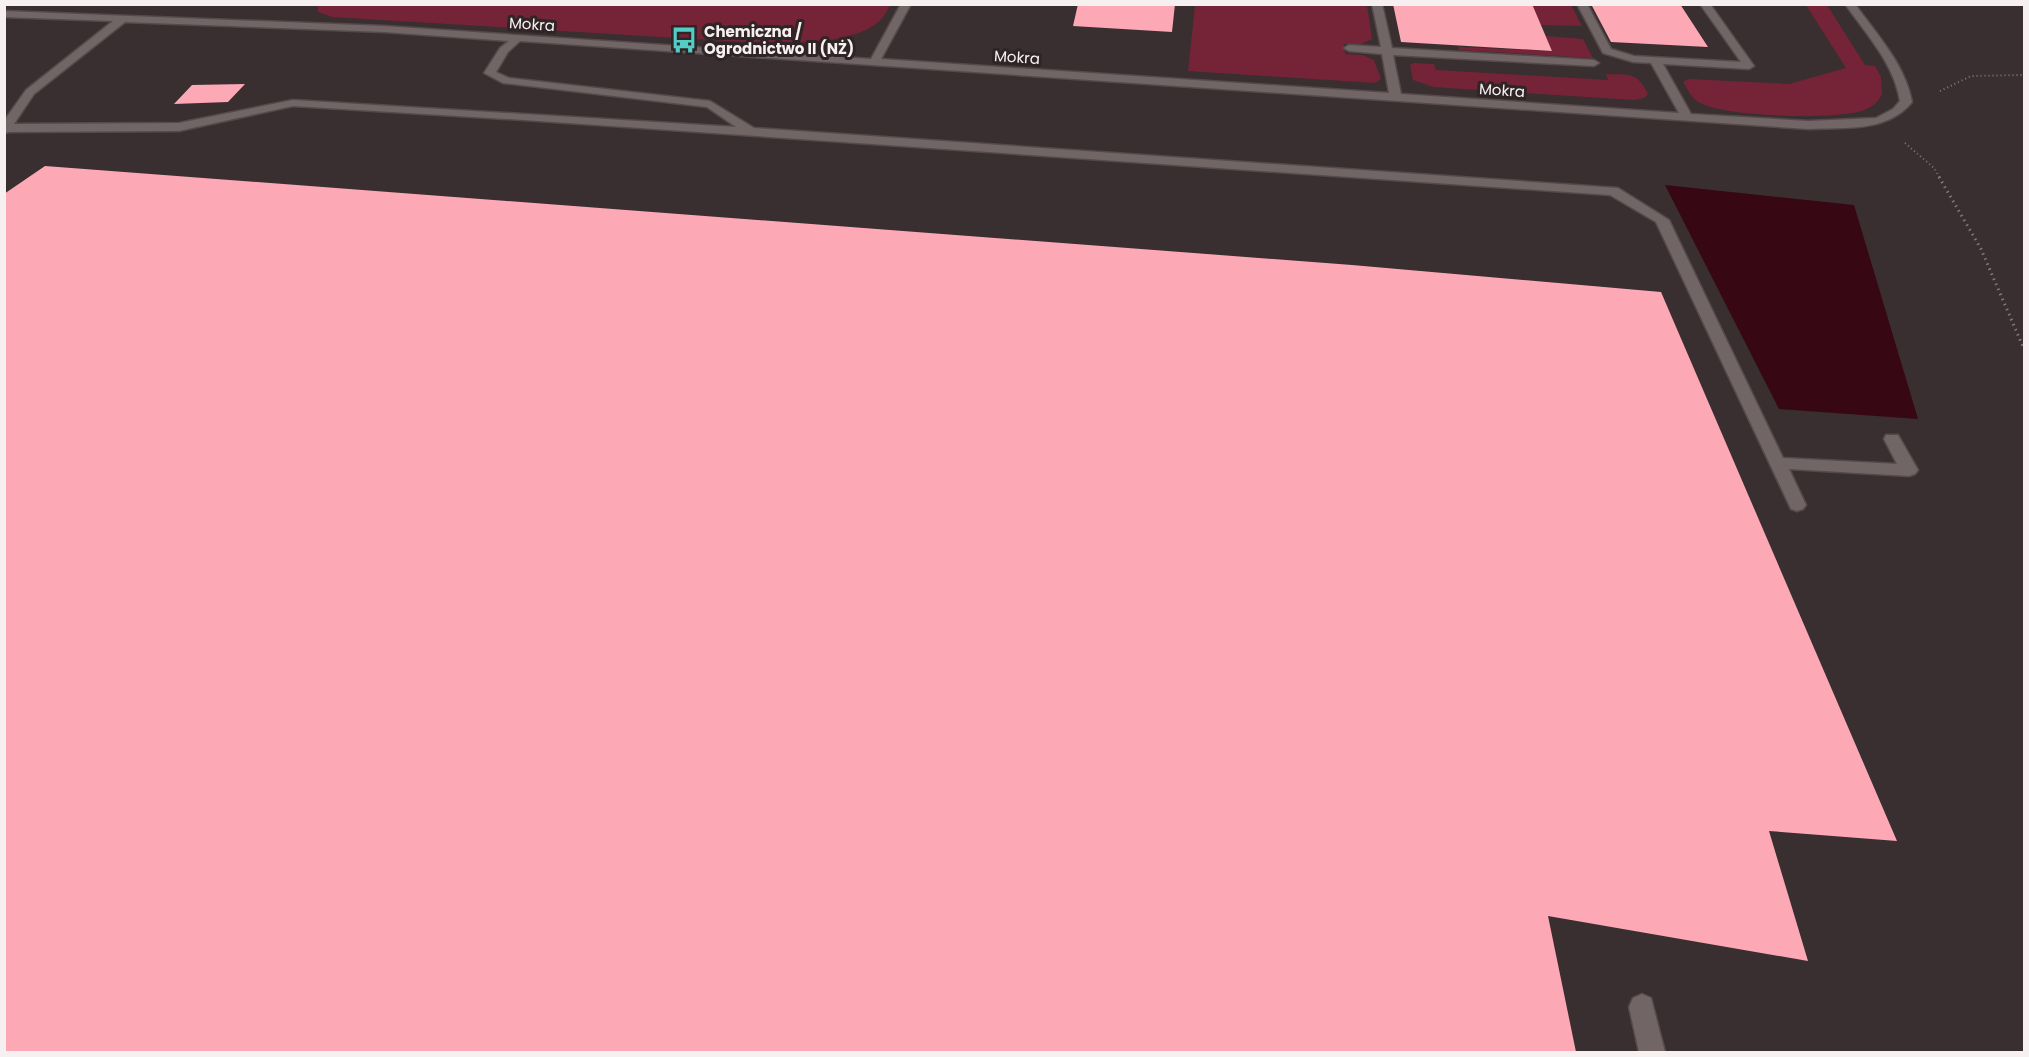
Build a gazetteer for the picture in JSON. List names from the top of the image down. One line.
{"streets":{"street":["Mokra"]},"places":{"bus stop":["Chemiczna / Ogrodnictwo II (NŻ)"]}}
